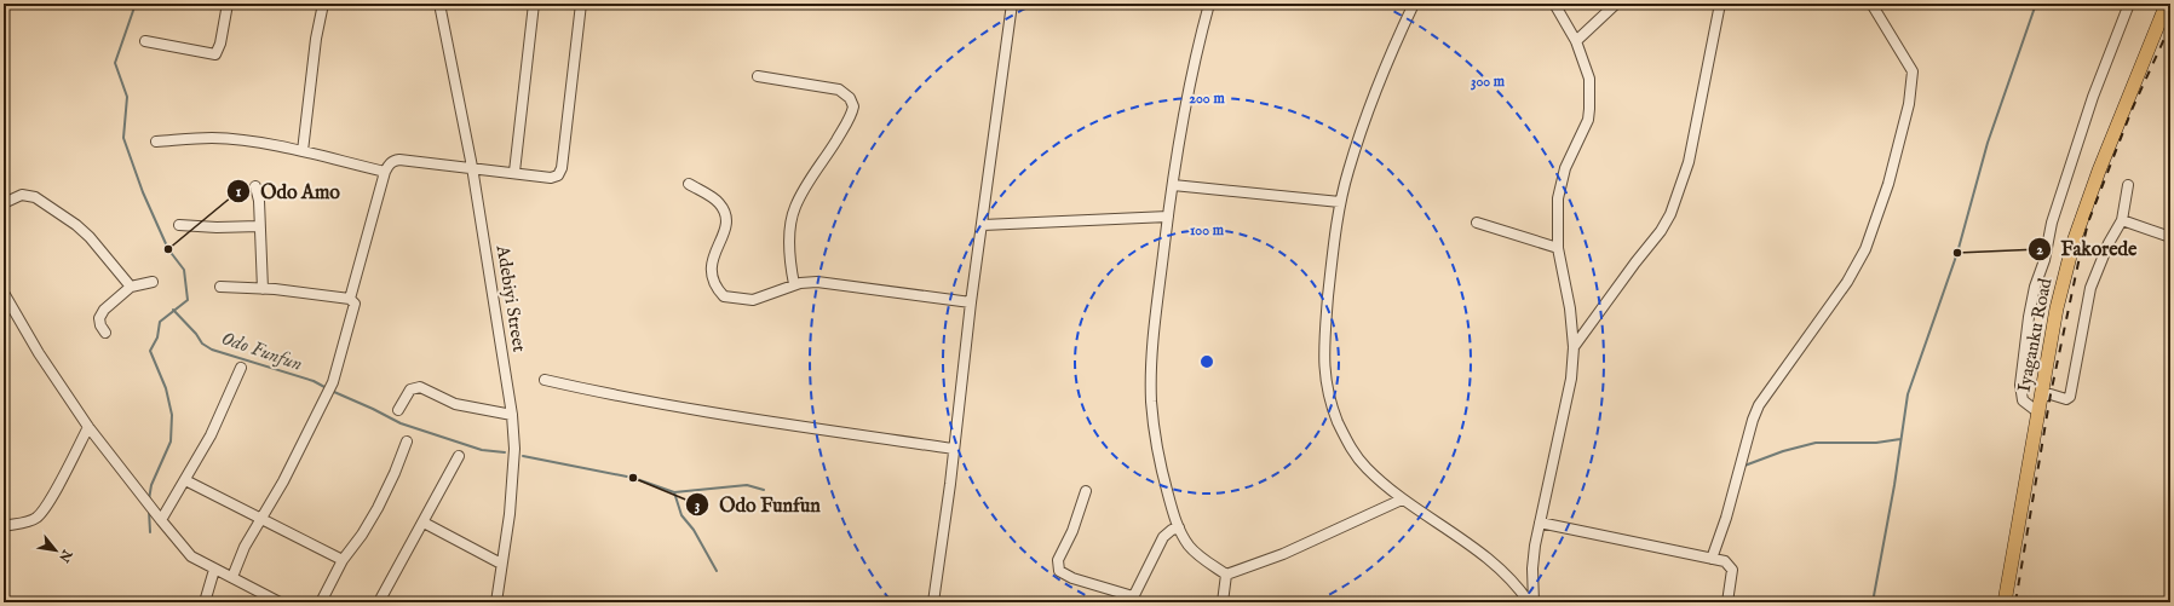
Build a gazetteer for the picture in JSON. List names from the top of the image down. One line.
{"streets":{"highway":["Iyaganku Road"],"street":["Adebiyi Street"]},"water":["Odo Funfun"],"places":["Odo Amo","Fakorede","Odo Funfun"],"north":"bottom right","rings":["300 m","200 m","100 m"]}
